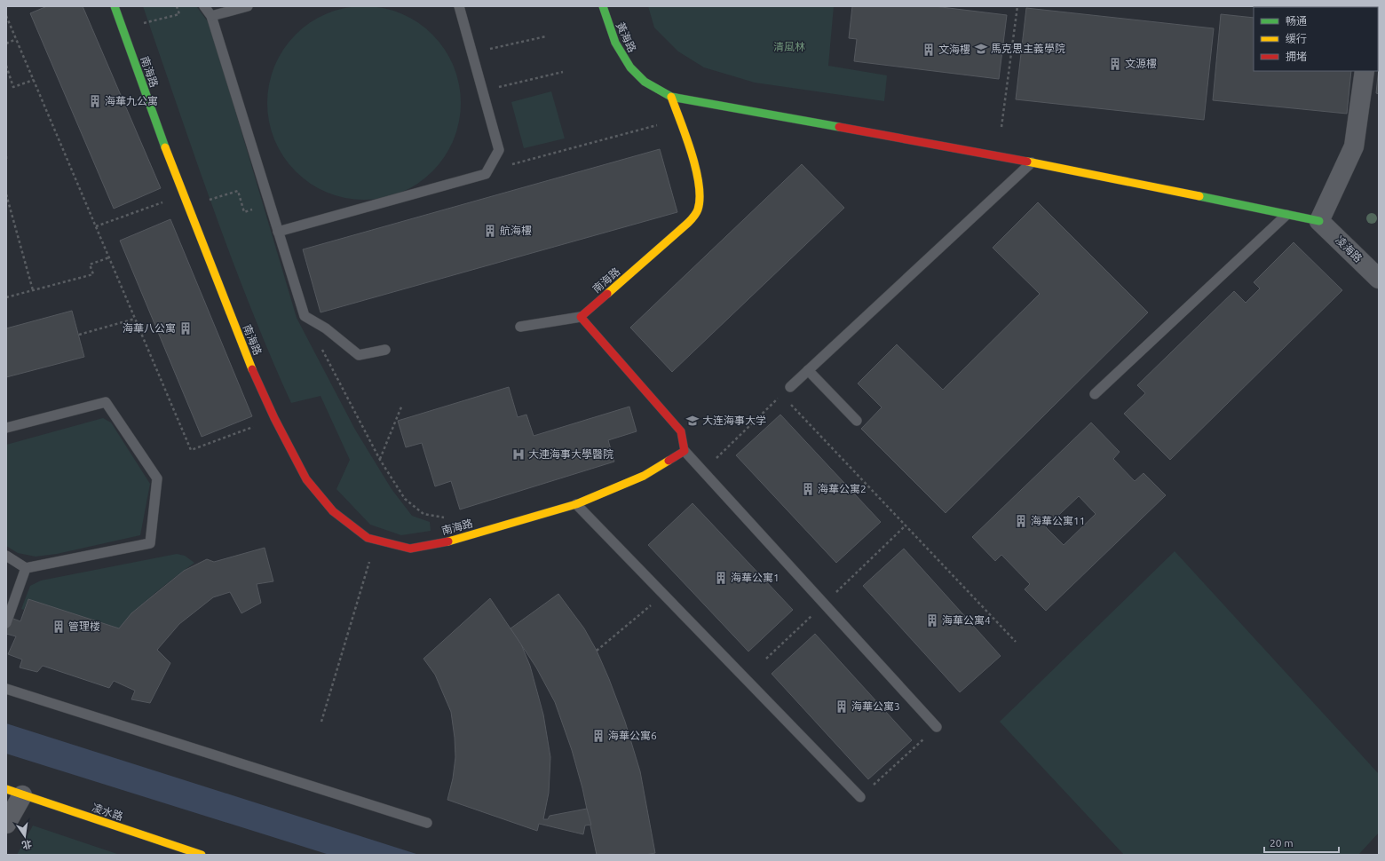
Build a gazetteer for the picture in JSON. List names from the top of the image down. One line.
{"streets":{"street":["黃海路","南海路","凌海路","凌水路"]},"crossings":[["黃海路","南海路"]],"parks":["清風林"],"places":{"school or university":["馬克思主義學院","大连海事大学"],"building":["文海樓","文源樓","海華九公寓","航海樓","海華八公寓","海華公寓2","海華公寓11","海華公寓1","海華公寓4","管理楼","海華公寓3","海華公寓6"],"hospital":["大連海事大學醫院"]},"legend":["畅通","缓行","拥堵"],"scale_bar":"20 m","north":"bottom"}
